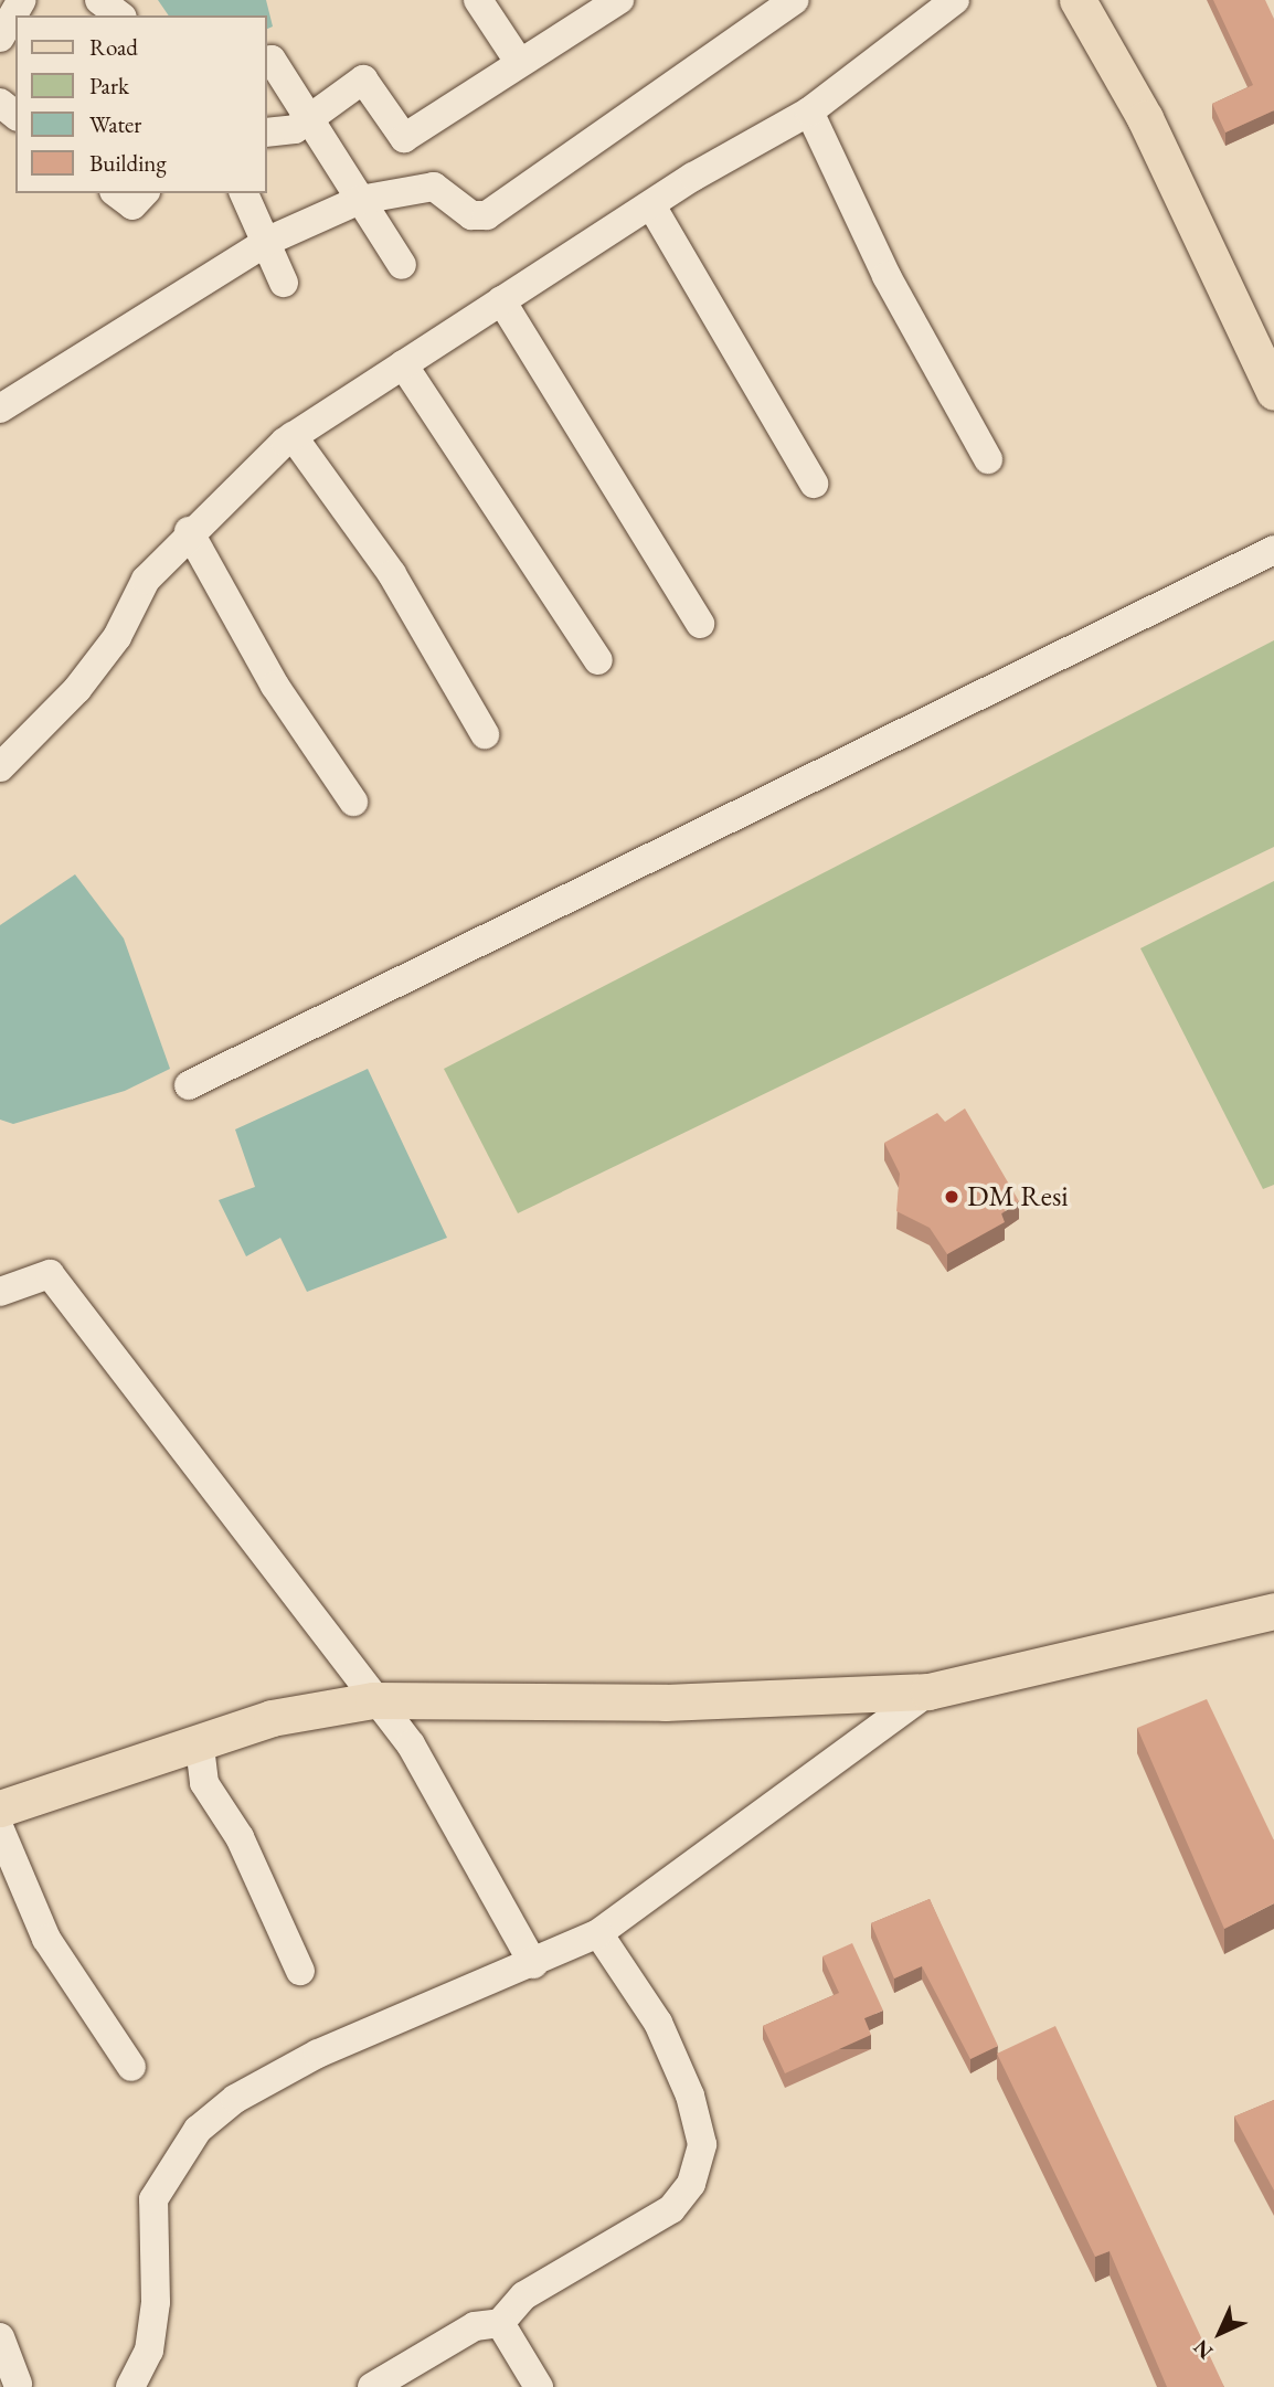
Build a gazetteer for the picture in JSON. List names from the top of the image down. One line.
{"places":["DM Resi"],"legend":["Road","Park","Water","Building"],"north":"bottom left"}
